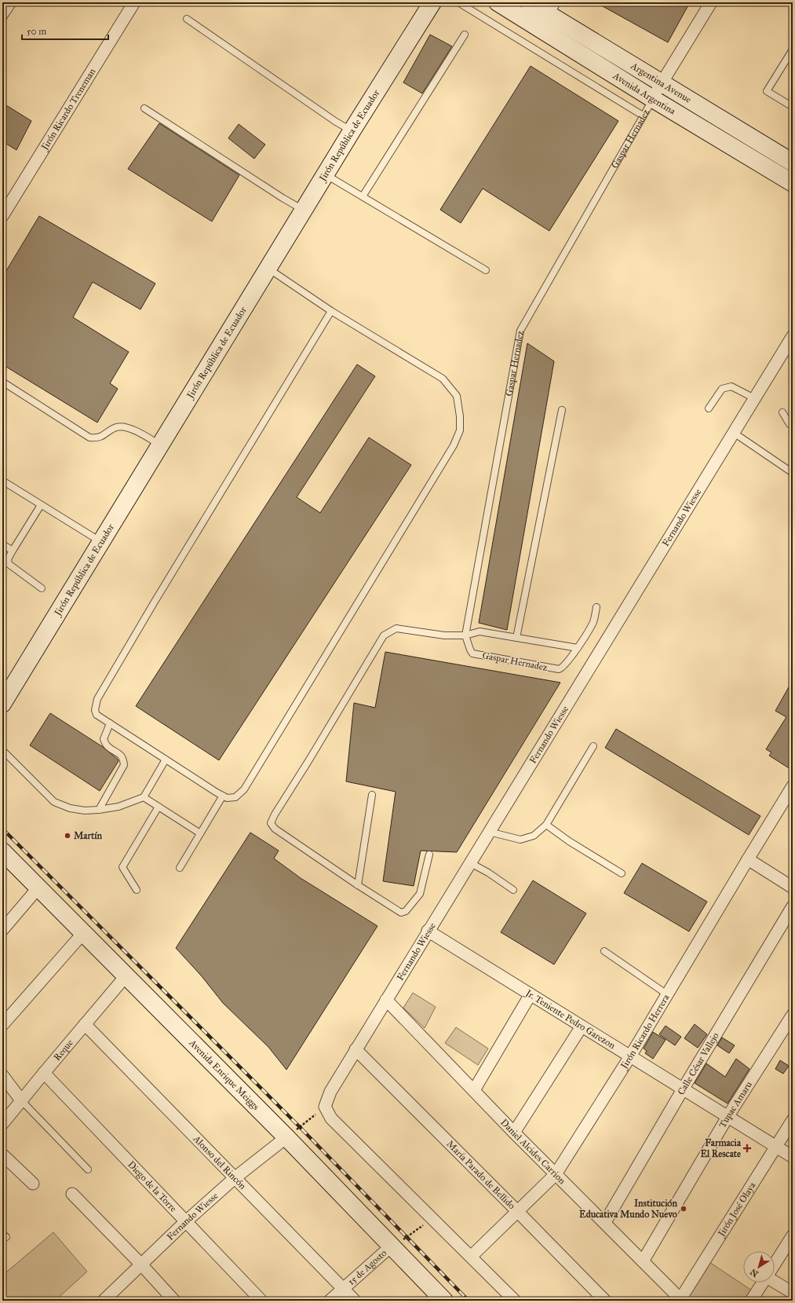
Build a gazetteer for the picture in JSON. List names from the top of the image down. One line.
{"streets":{"street":["Argentina Avenue","Avenida Argentina","Jirón Ricardo Treneman","Jirón República de Ecuador","Gaspar Hernadez","Fernando Wiesse","Jr. Teniente Pedro Garezon","Jirón Ricardo Herrera","Reque","Calle César Vallejo","Avenida Enrique Meiggs","Tupac Amaru","Daniel Alcides Carrion","Alonso del Rincón","María Parado de Bellido","Diego de la Torre","Jirón José Olaya","15 de Agosto"]},"crossings":[["Argentina Avenue","Gaspar Hernadez"],["Avenida Argentina","Gaspar Hernadez"],["Fernando Wiesse","Jr. Teniente Pedro Garezon"],["Fernando Wiesse","Avenida Enrique Meiggs"],["Fernando Wiesse","Daniel Alcides Carrion"],["Fernando Wiesse","Alonso del Rincón"],["Fernando Wiesse","María Parado de Bellido"],["Fernando Wiesse","Diego de la Torre"],["Jr. Teniente Pedro Garezon","Jirón Ricardo Herrera"],["Jr. Teniente Pedro Garezon","Calle César Vallejo"],["Jr. Teniente Pedro Garezon","Tupac Amaru"],["Jr. Teniente Pedro Garezon","Jirón José Olaya"],["Jirón Ricardo Herrera","Daniel Alcides Carrion"],["Jirón Ricardo Herrera","María Parado de Bellido"],["Reque","Avenida Enrique Meiggs"],["Reque","Alonso del Rincón"],["Reque","Diego de la Torre"],["Calle César Vallejo","Daniel Alcides Carrion"],["Avenida Enrique Meiggs","15 de Agosto"],["Tupac Amaru","Daniel Alcides Carrion"],["Daniel Alcides Carrion","Jirón José Olaya"],["Alonso del Rincón","15 de Agosto"]],"places":{"other":["Martín","Institución Educativa Mundo Nuevo"],"health":["Farmacia El Rescate"]},"scale_bar":"50 m","north":"bottom left"}
